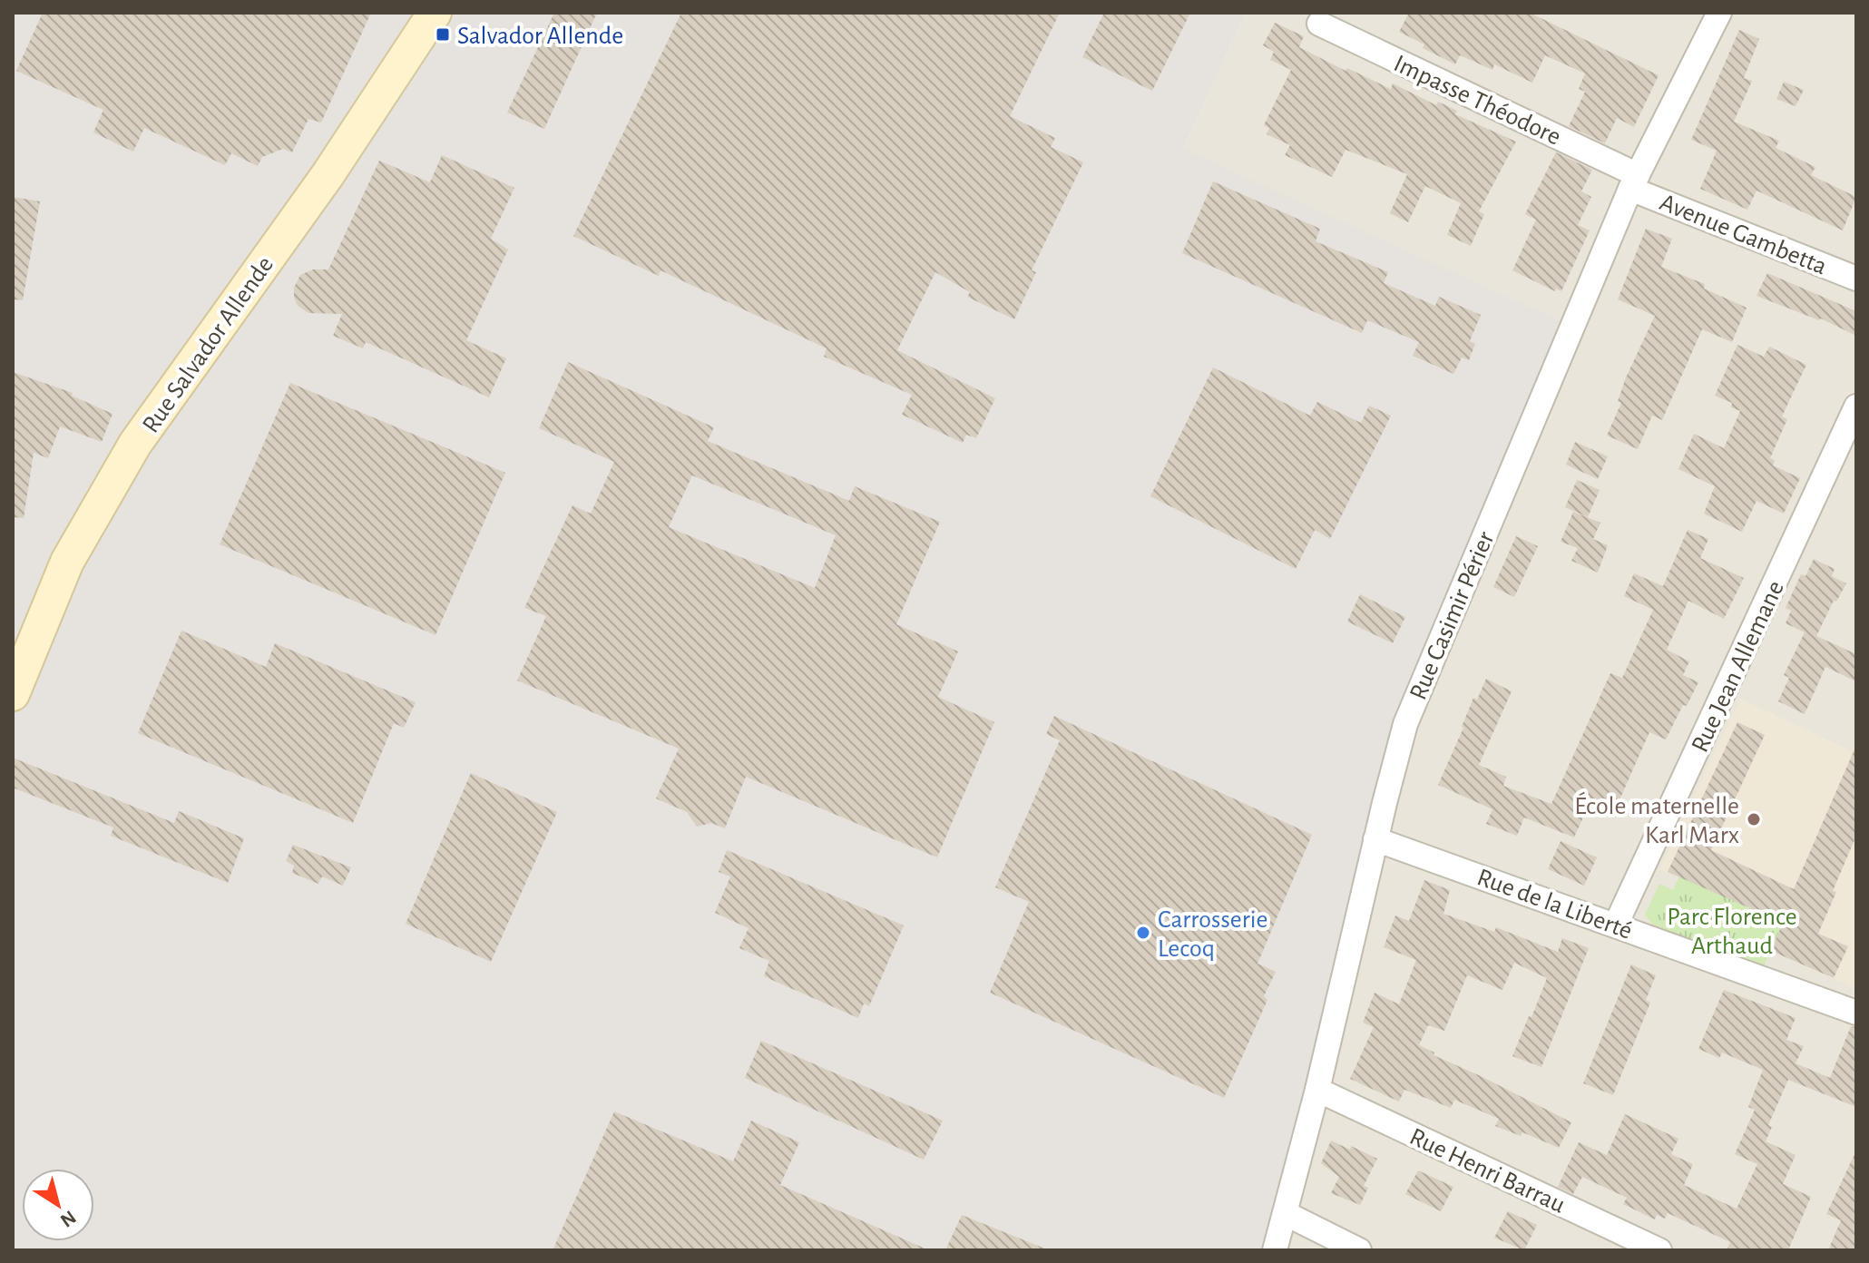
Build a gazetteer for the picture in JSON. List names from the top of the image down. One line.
{"streets":{"street":["Impasse Théodore","Avenue Gambetta","Rue Salvador Allende","Rue Casimir Périer","Rue Jean Allemane","Rue de la Liberté","Rue Henri Barrau"]},"crossings":[["Impasse Théodore","Avenue Gambetta"],["Impasse Théodore","Rue Casimir Périer"],["Avenue Gambetta","Rue Casimir Périer"],["Rue Casimir Périer","Rue de la Liberté"],["Rue Casimir Périer","Rue Henri Barrau"],["Rue Jean Allemane","Rue de la Liberté"]],"parks":["Parc Florence Arthaud"],"places":{"transit":["Salvador Allende"],"other":["École maternelle Karl Marx","Carrosserie Lecoq"]},"north":"bottom right"}
